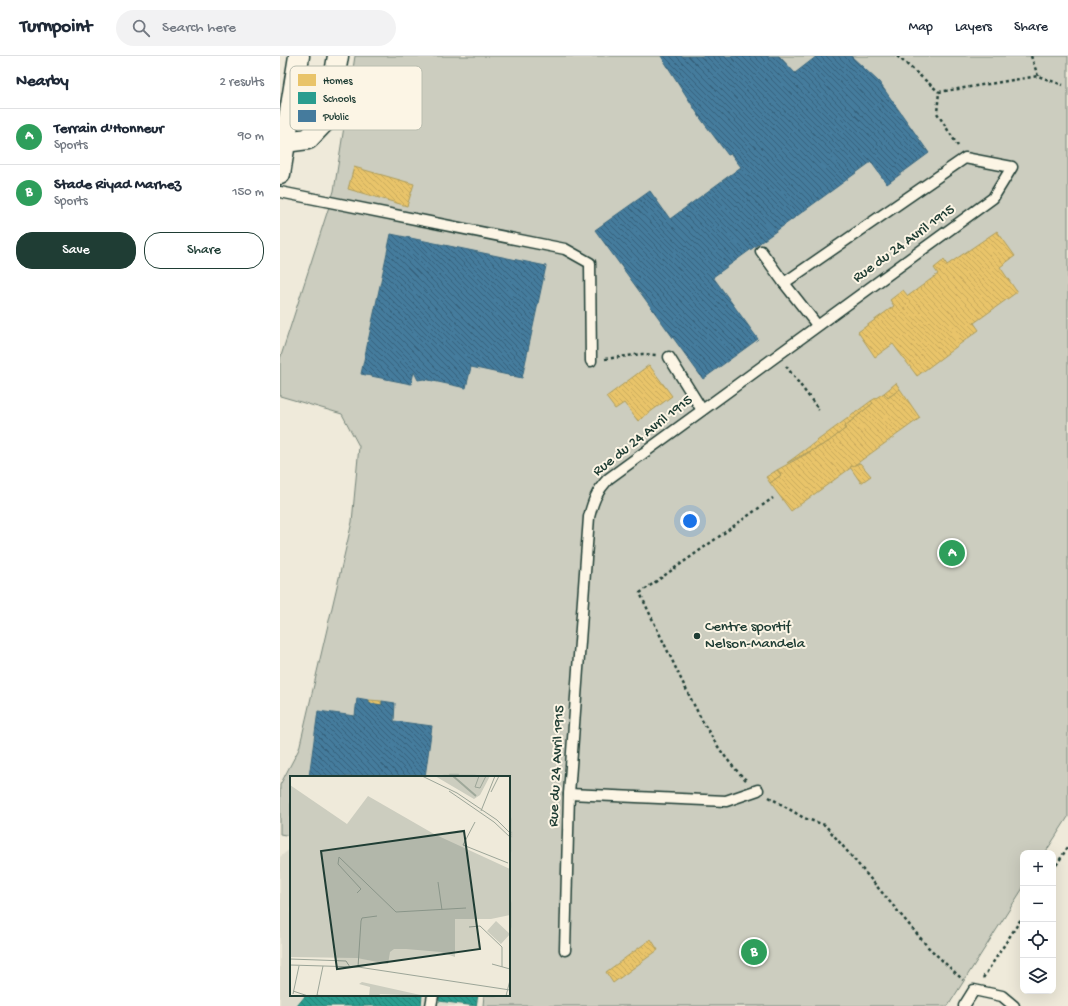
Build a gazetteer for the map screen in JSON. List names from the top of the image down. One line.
{"streets":{"lane":["Rue du 24 Avril 1915"]},"places":["Centre sportif Nelson-Mandela"],"legend":["Homes","Schools","Public"],"page":{"header":"Turnpoint","search":"Search here","nav":["Map","Layers","Share"],"heading":["Nearby","2 results"],"list":[{"mark":"A","name":"Terrain d'Honneur","note":"Sports","value":"90 m"},{"mark":"B","name":"Stade Riyad Marhez","note":"Sports","value":"150 m"}],"buttons":["Save","Share"],"pins":["A","B"],"map_buttons":["+","−"]}}
